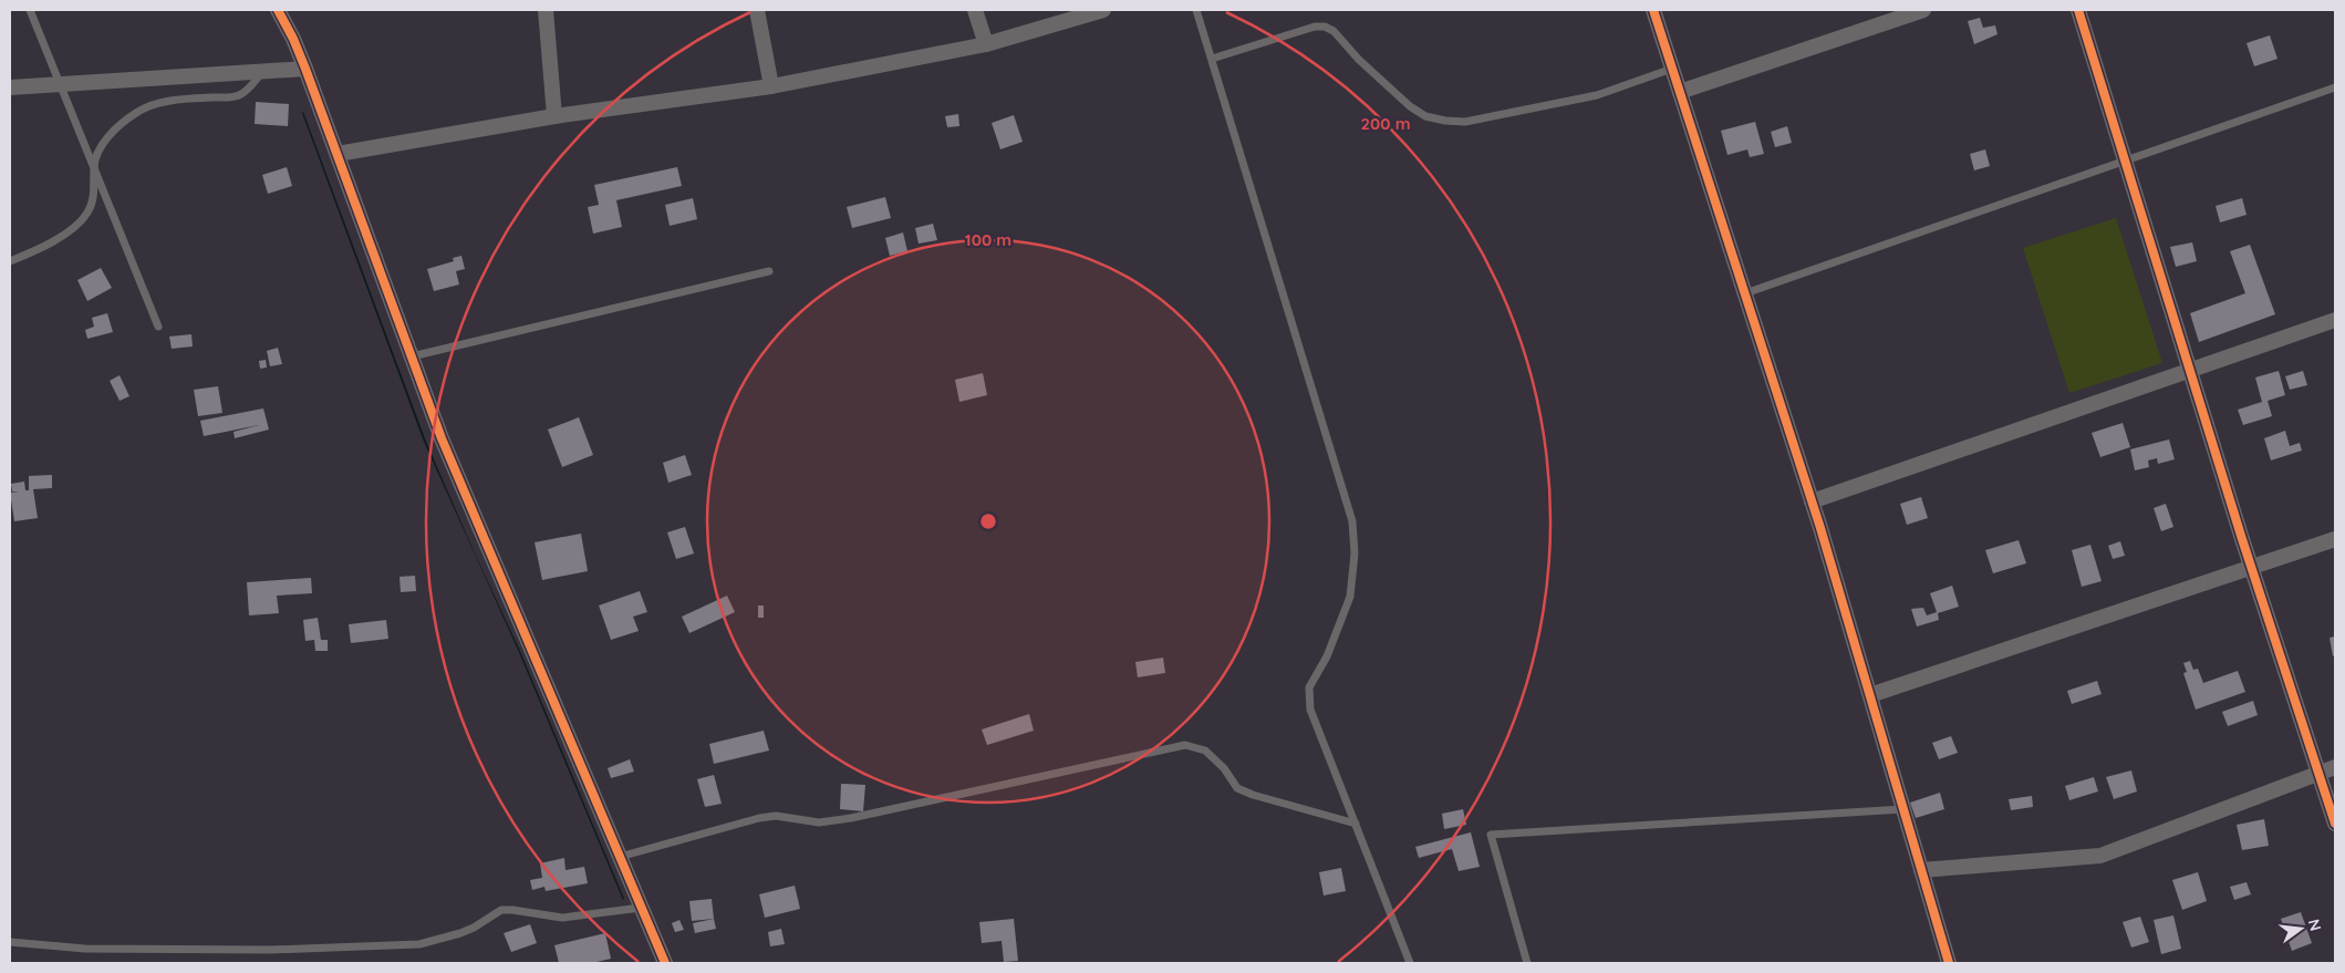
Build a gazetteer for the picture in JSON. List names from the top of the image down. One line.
{"north":"right","rings":["200 m","100 m"]}
